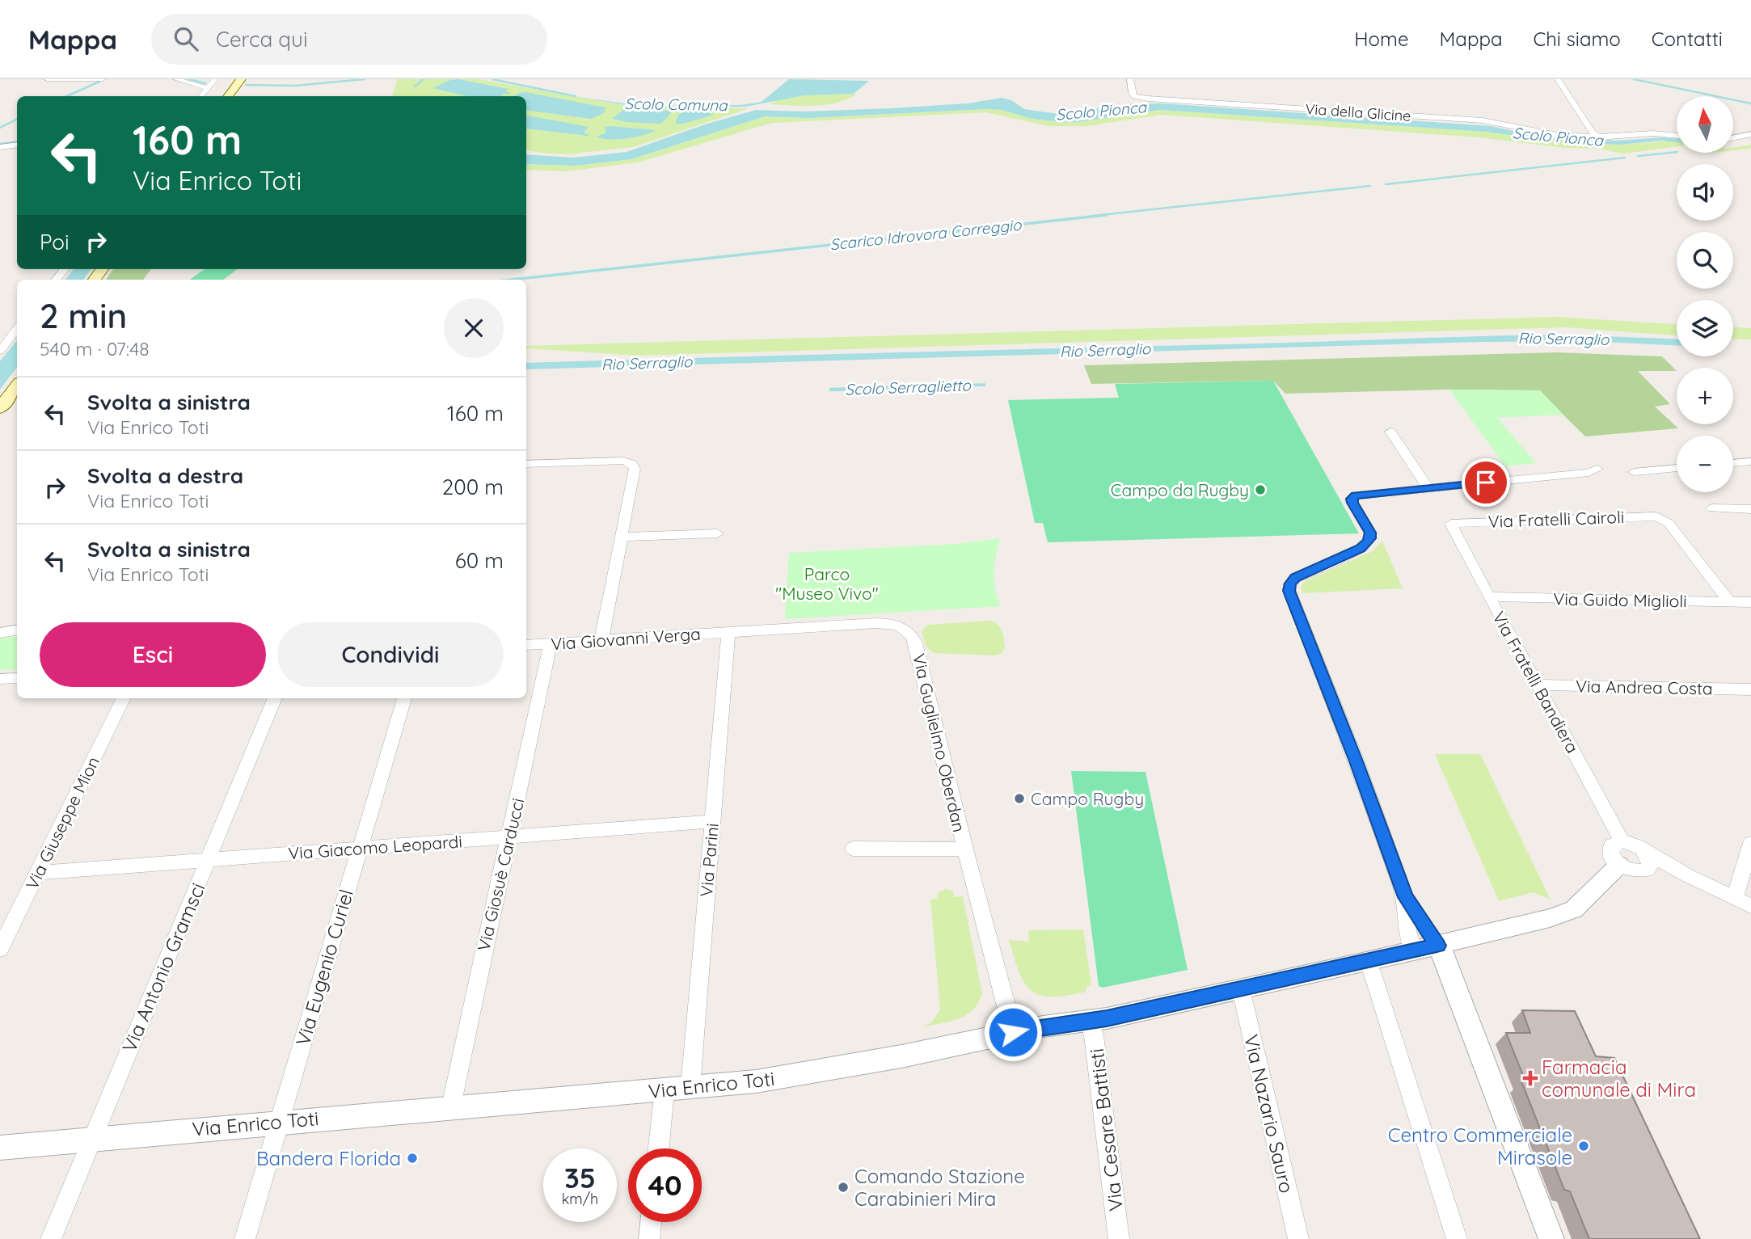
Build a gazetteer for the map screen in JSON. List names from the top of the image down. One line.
{"streets":{"street":["Via della Glicine","Via Fratelli Cairoli","Via Guido Miglioli","Via Giovanni Verga","Via Fratelli Bandiera","Via Andrea Costa","Via Guglielmo Oberdan","Via Giuseppe Mion","Via Giacomo Leopardi","Via Parini","Via Giosuè Carducci","Via Antonio Gramsci","Via Eugenio Curiel","Via Enrico Toti","Via Nazario Sauro","Via Cesare Battisti"]},"crossings":[["Via Fratelli Cairoli","Via Guido Miglioli"],["Via Fratelli Cairoli","Via Fratelli Bandiera"],["Via Guido Miglioli","Via Fratelli Bandiera"],["Via Giovanni Verga","Via Guglielmo Oberdan"],["Via Giovanni Verga","Via Parini"],["Via Giovanni Verga","Via Giosuè Carducci"],["Via Fratelli Bandiera","Via Andrea Costa"],["Via Fratelli Bandiera","Via Enrico Toti"],["Via Guglielmo Oberdan","Via Parini"],["Via Guglielmo Oberdan","Via Enrico Toti"],["Via Giuseppe Mion","Via Giacomo Leopardi"],["Via Giacomo Leopardi","Via Parini"],["Via Giacomo Leopardi","Via Giosuè Carducci"],["Via Giacomo Leopardi","Via Antonio Gramsci"],["Via Giacomo Leopardi","Via Eugenio Curiel"],["Via Parini","Via Enrico Toti"],["Via Giosuè Carducci","Via Enrico Toti"],["Via Antonio Gramsci","Via Enrico Toti"],["Via Eugenio Curiel","Via Enrico Toti"],["Via Enrico Toti","Via Nazario Sauro"],["Via Enrico Toti","Via Cesare Battisti"]],"water":["Scolo Comuna","Scolo Pionca","Scarico Idrovora Correggio","Rio Serraglio","Scolo Serraglietto"],"parks":["Parco \"Museo Vivo\""],"places":{"other":["Campo da Rugby","Campo Rugby","Centro Commerciale Mirasole","Bandera Florida","Comando Stazione Carabinieri Mira"],"health":["Farmacia comunale di Mira"]},"north":"top","page":{"header":"Mappa","search":"Cerca qui","nav":["Home","Mappa","Chi siamo","Contatti"],"map_buttons":["+","−"],"turn":["160 m","Via Enrico Toti"],"then":"Poi","heading":["2 min","540 m · 07:48"],"list":[{"name":"Svolta a sinistra","note":"Via Enrico Toti","value":"160 m"},{"name":"Svolta a destra","note":"Via Enrico Toti","value":"200 m"},{"name":"Svolta a sinistra","note":"Via Enrico Toti","value":"60 m"}],"buttons":["Esci","Condividi"],"speed":"35 km/h","limit":"40"}}
